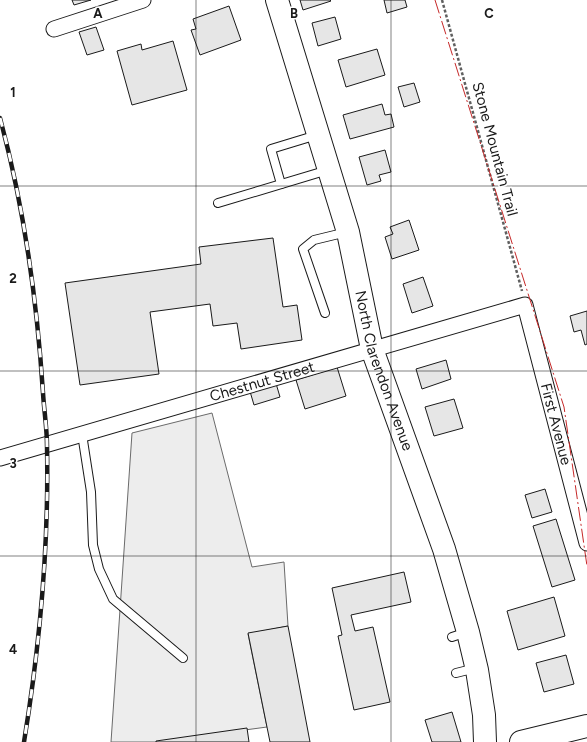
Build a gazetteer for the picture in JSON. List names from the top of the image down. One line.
{"streets":{"street":["North Clarendon Avenue","Chestnut Street","First Avenue"],"path":["Stone Mountain Trail"]},"crossings":[["Stone Mountain Trail","Chestnut Street"],["Stone Mountain Trail","First Avenue"],["North Clarendon Avenue","Chestnut Street"],["Chestnut Street","First Avenue"]],"grid":{"columns":["A","B","C"],"rows":["1","2","3","4"]}}
